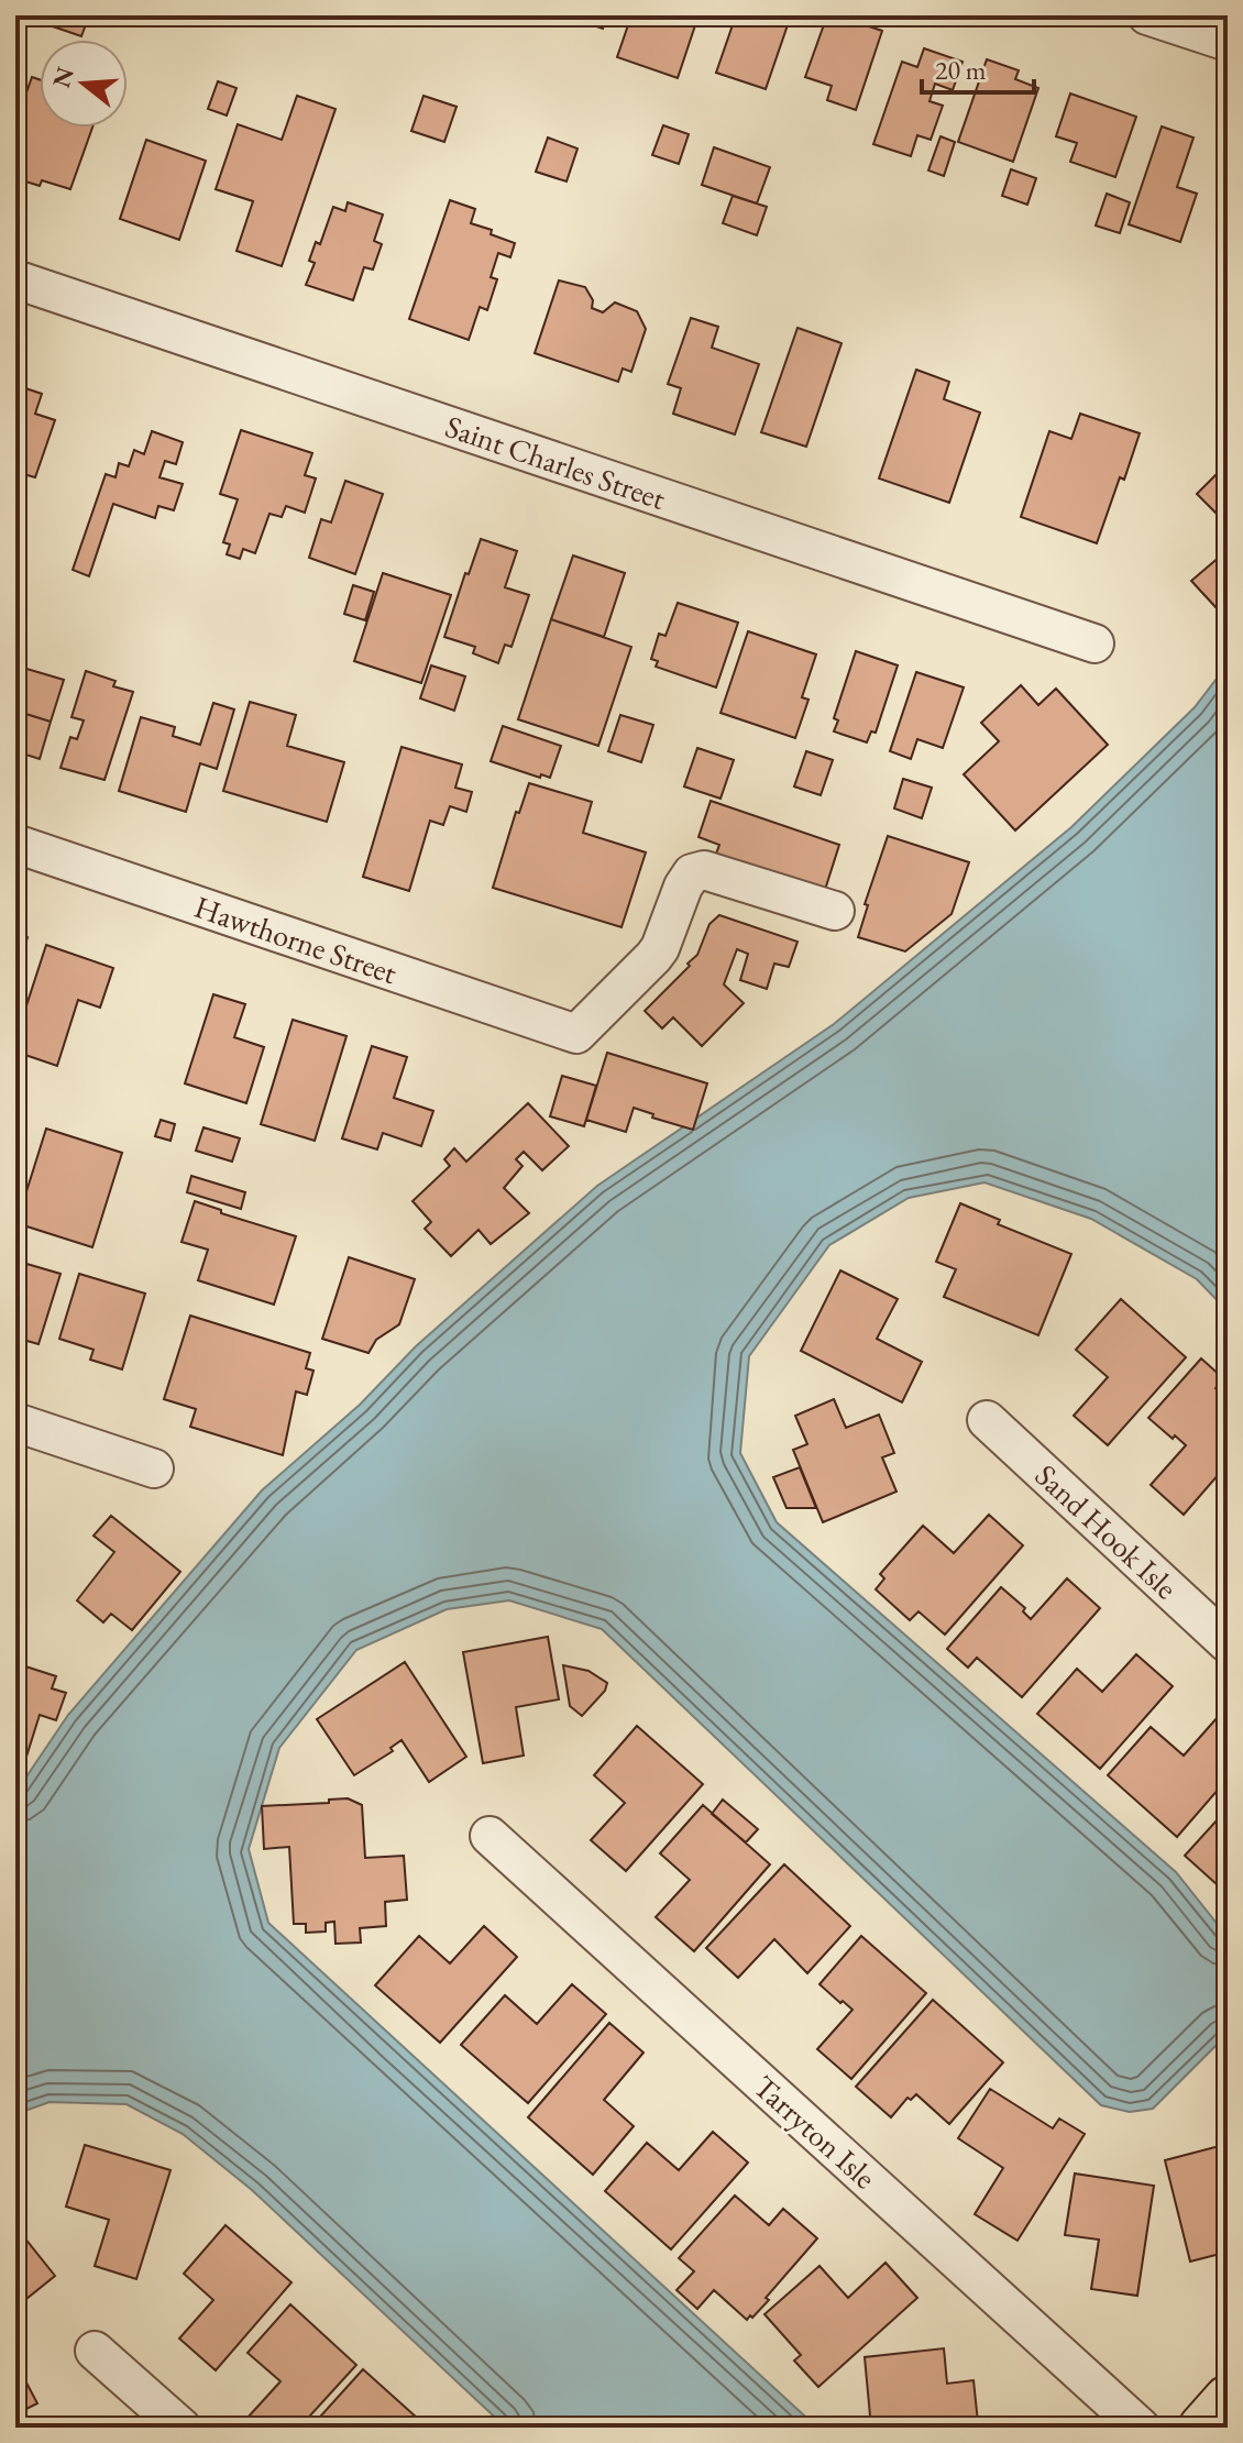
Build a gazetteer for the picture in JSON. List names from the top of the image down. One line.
{"streets":{"street":["Saint Charles Street","Hawthorne Street","Sand Hook Isle","Tarryton Isle"]},"scale_bar":"20 m","north":"left"}
